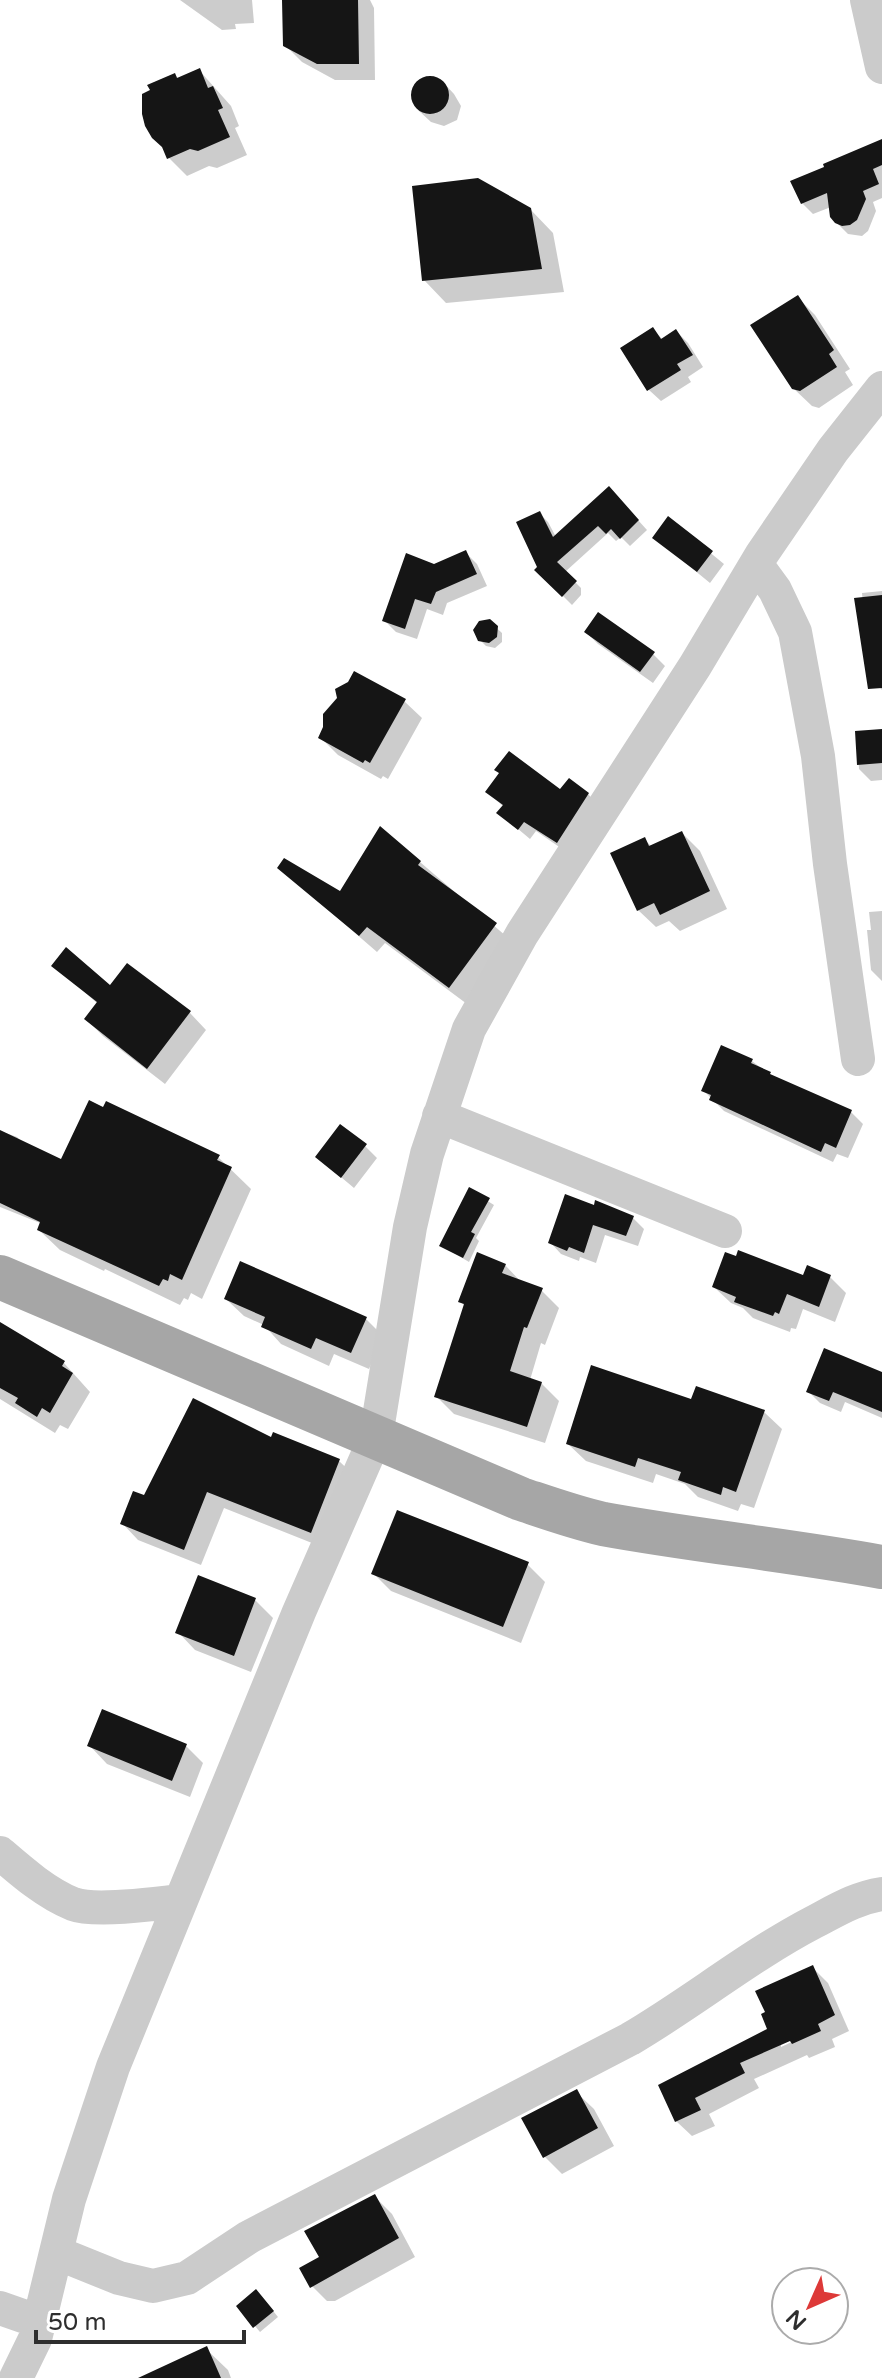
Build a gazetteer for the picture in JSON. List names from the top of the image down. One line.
{"scale_bar":"50 m","north":"bottom left"}
